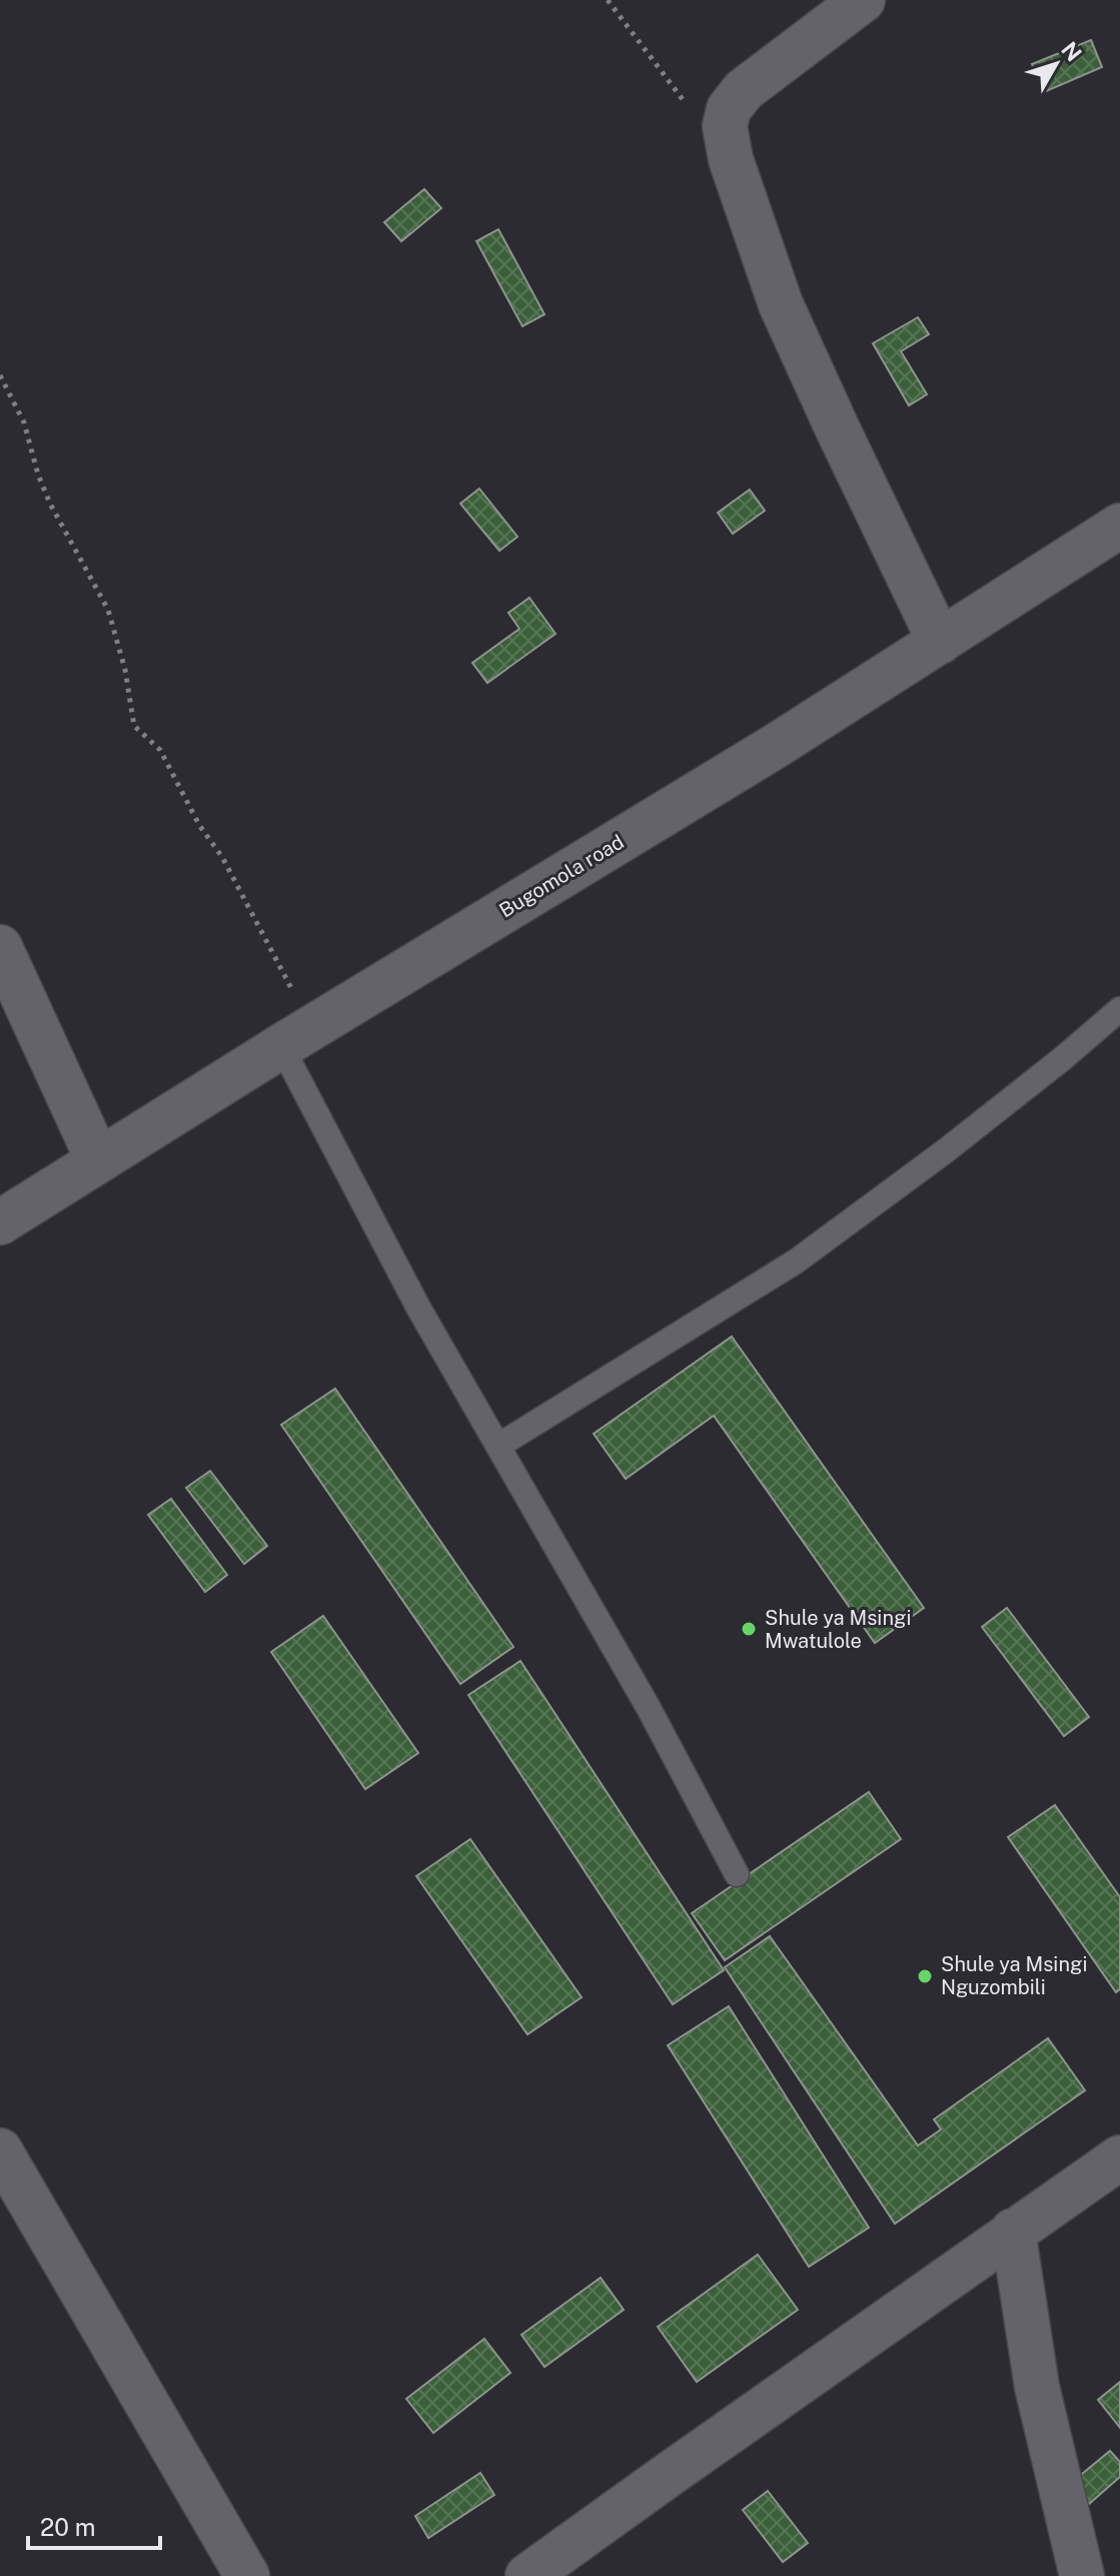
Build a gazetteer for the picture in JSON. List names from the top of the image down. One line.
{"streets":{"street":["Bugomola road"]},"places":["Shule ya Msingi Mwatulole","Shule ya Msingi Nguzombili"],"scale_bar":"20 m","north":"top right"}
